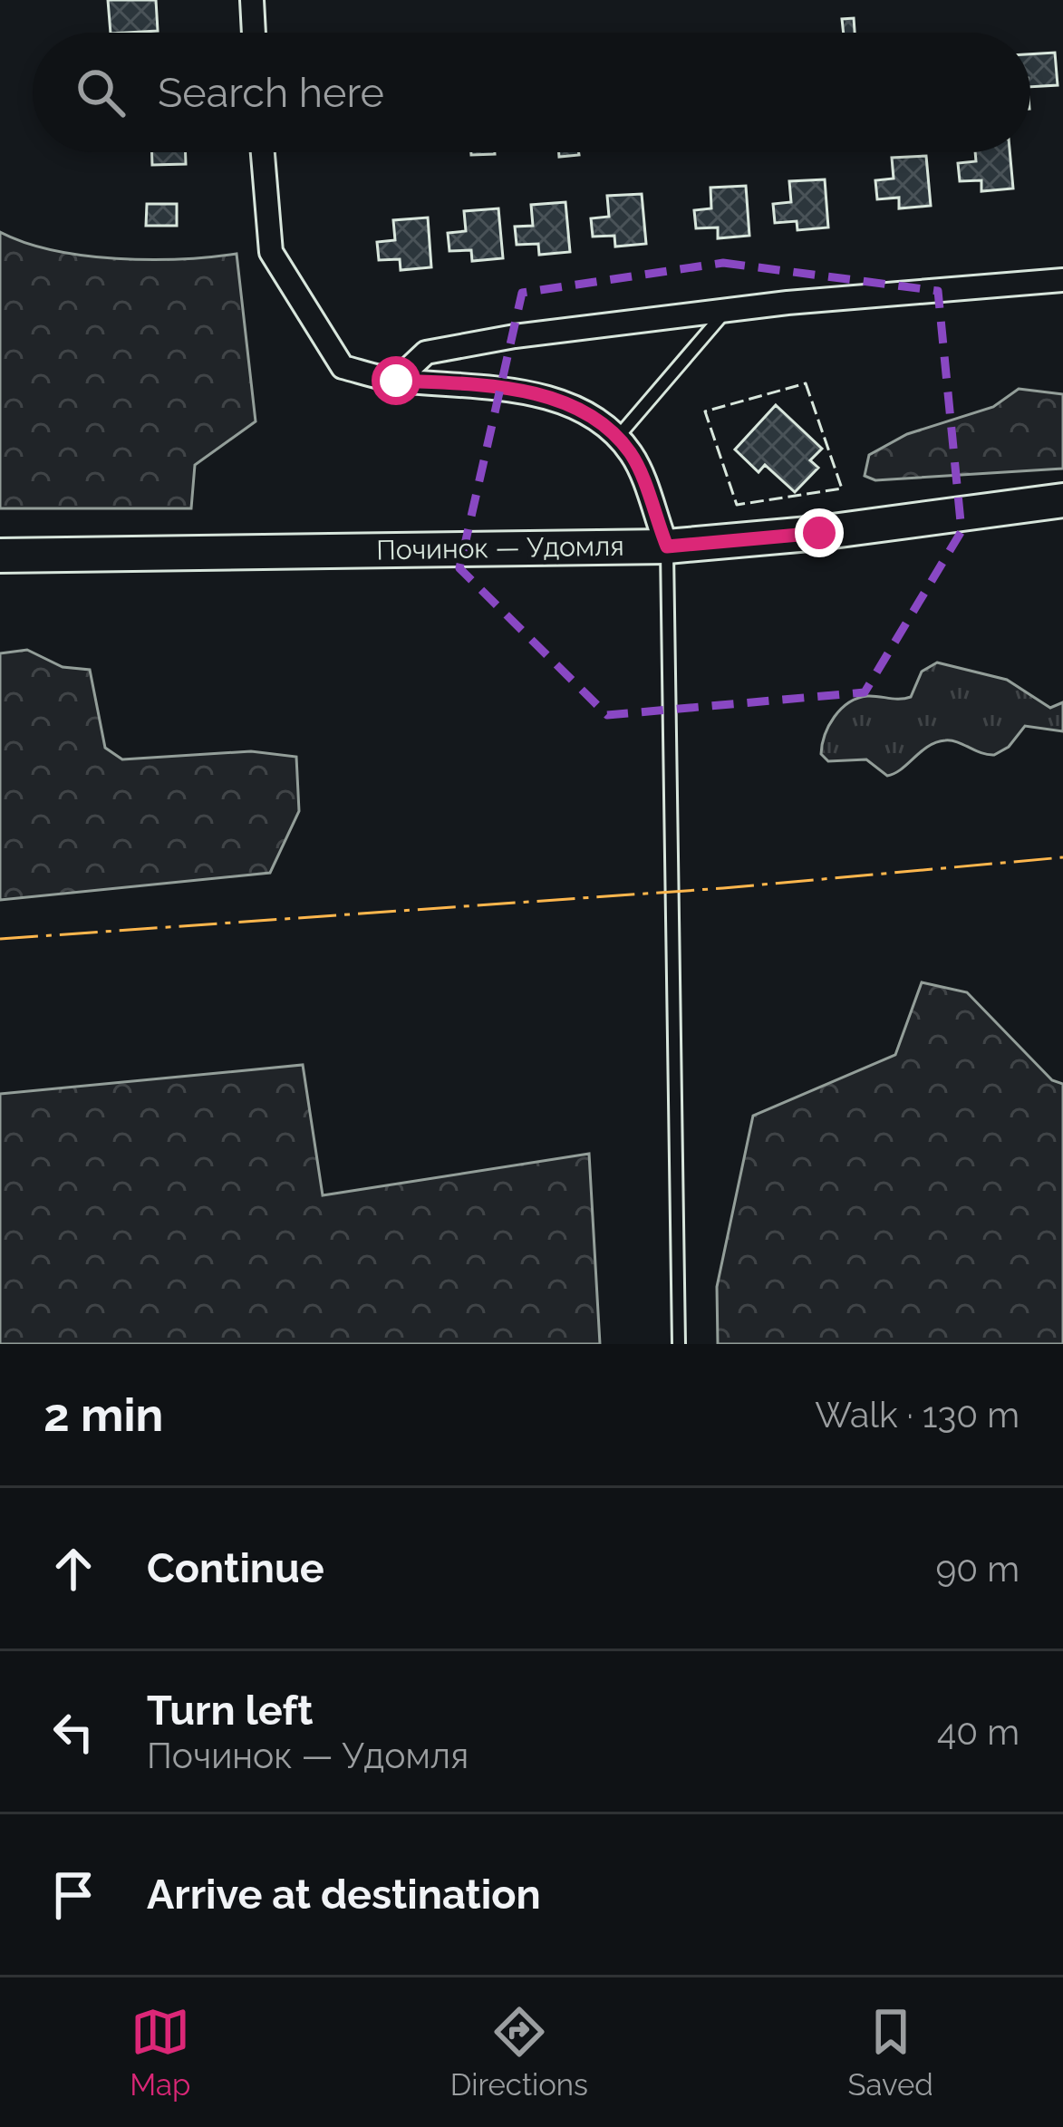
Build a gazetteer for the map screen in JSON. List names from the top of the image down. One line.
{"streets":{"main road":["Починок — Удомля"]},"page":{"search":"Search here","heading":["2 min","Walk · 130 m"],"list":[["Continue","90 m"],["Turn left","Починок — Удомля","40 m"],"Arrive at destination"],"nav":["Map","Directions","Saved"]}}
